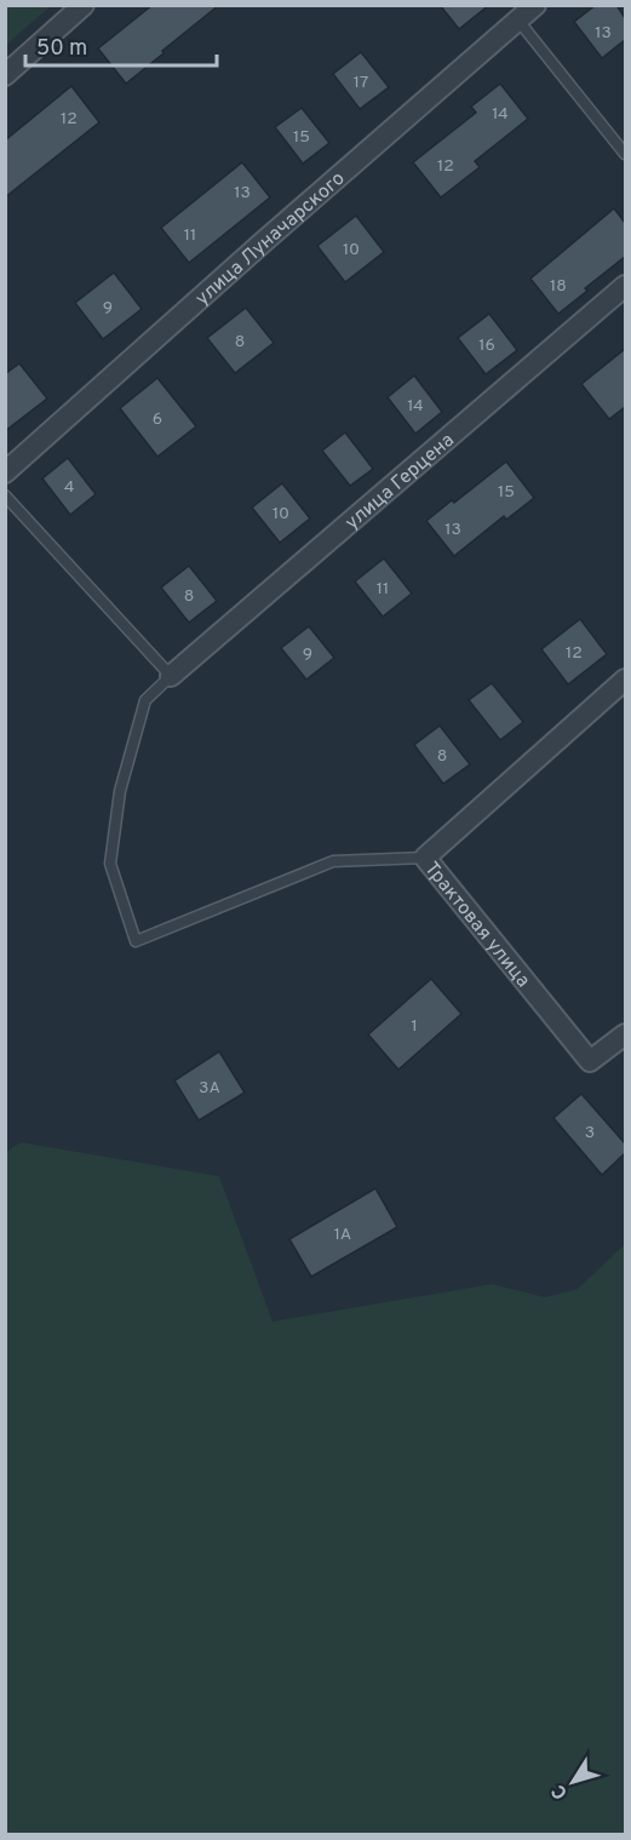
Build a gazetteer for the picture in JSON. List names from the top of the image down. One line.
{"streets":{"street":["улица Луначарского","улица Герцена","Трактовая улица"]},"house_numbers":["13","17","14","12","15","12","13","11","10","18","9","8","16","14","6","4","15","10","13","11","8","12","9","8","1","3А","3","1А"],"scale_bar":"50 m","north":"bottom left"}
